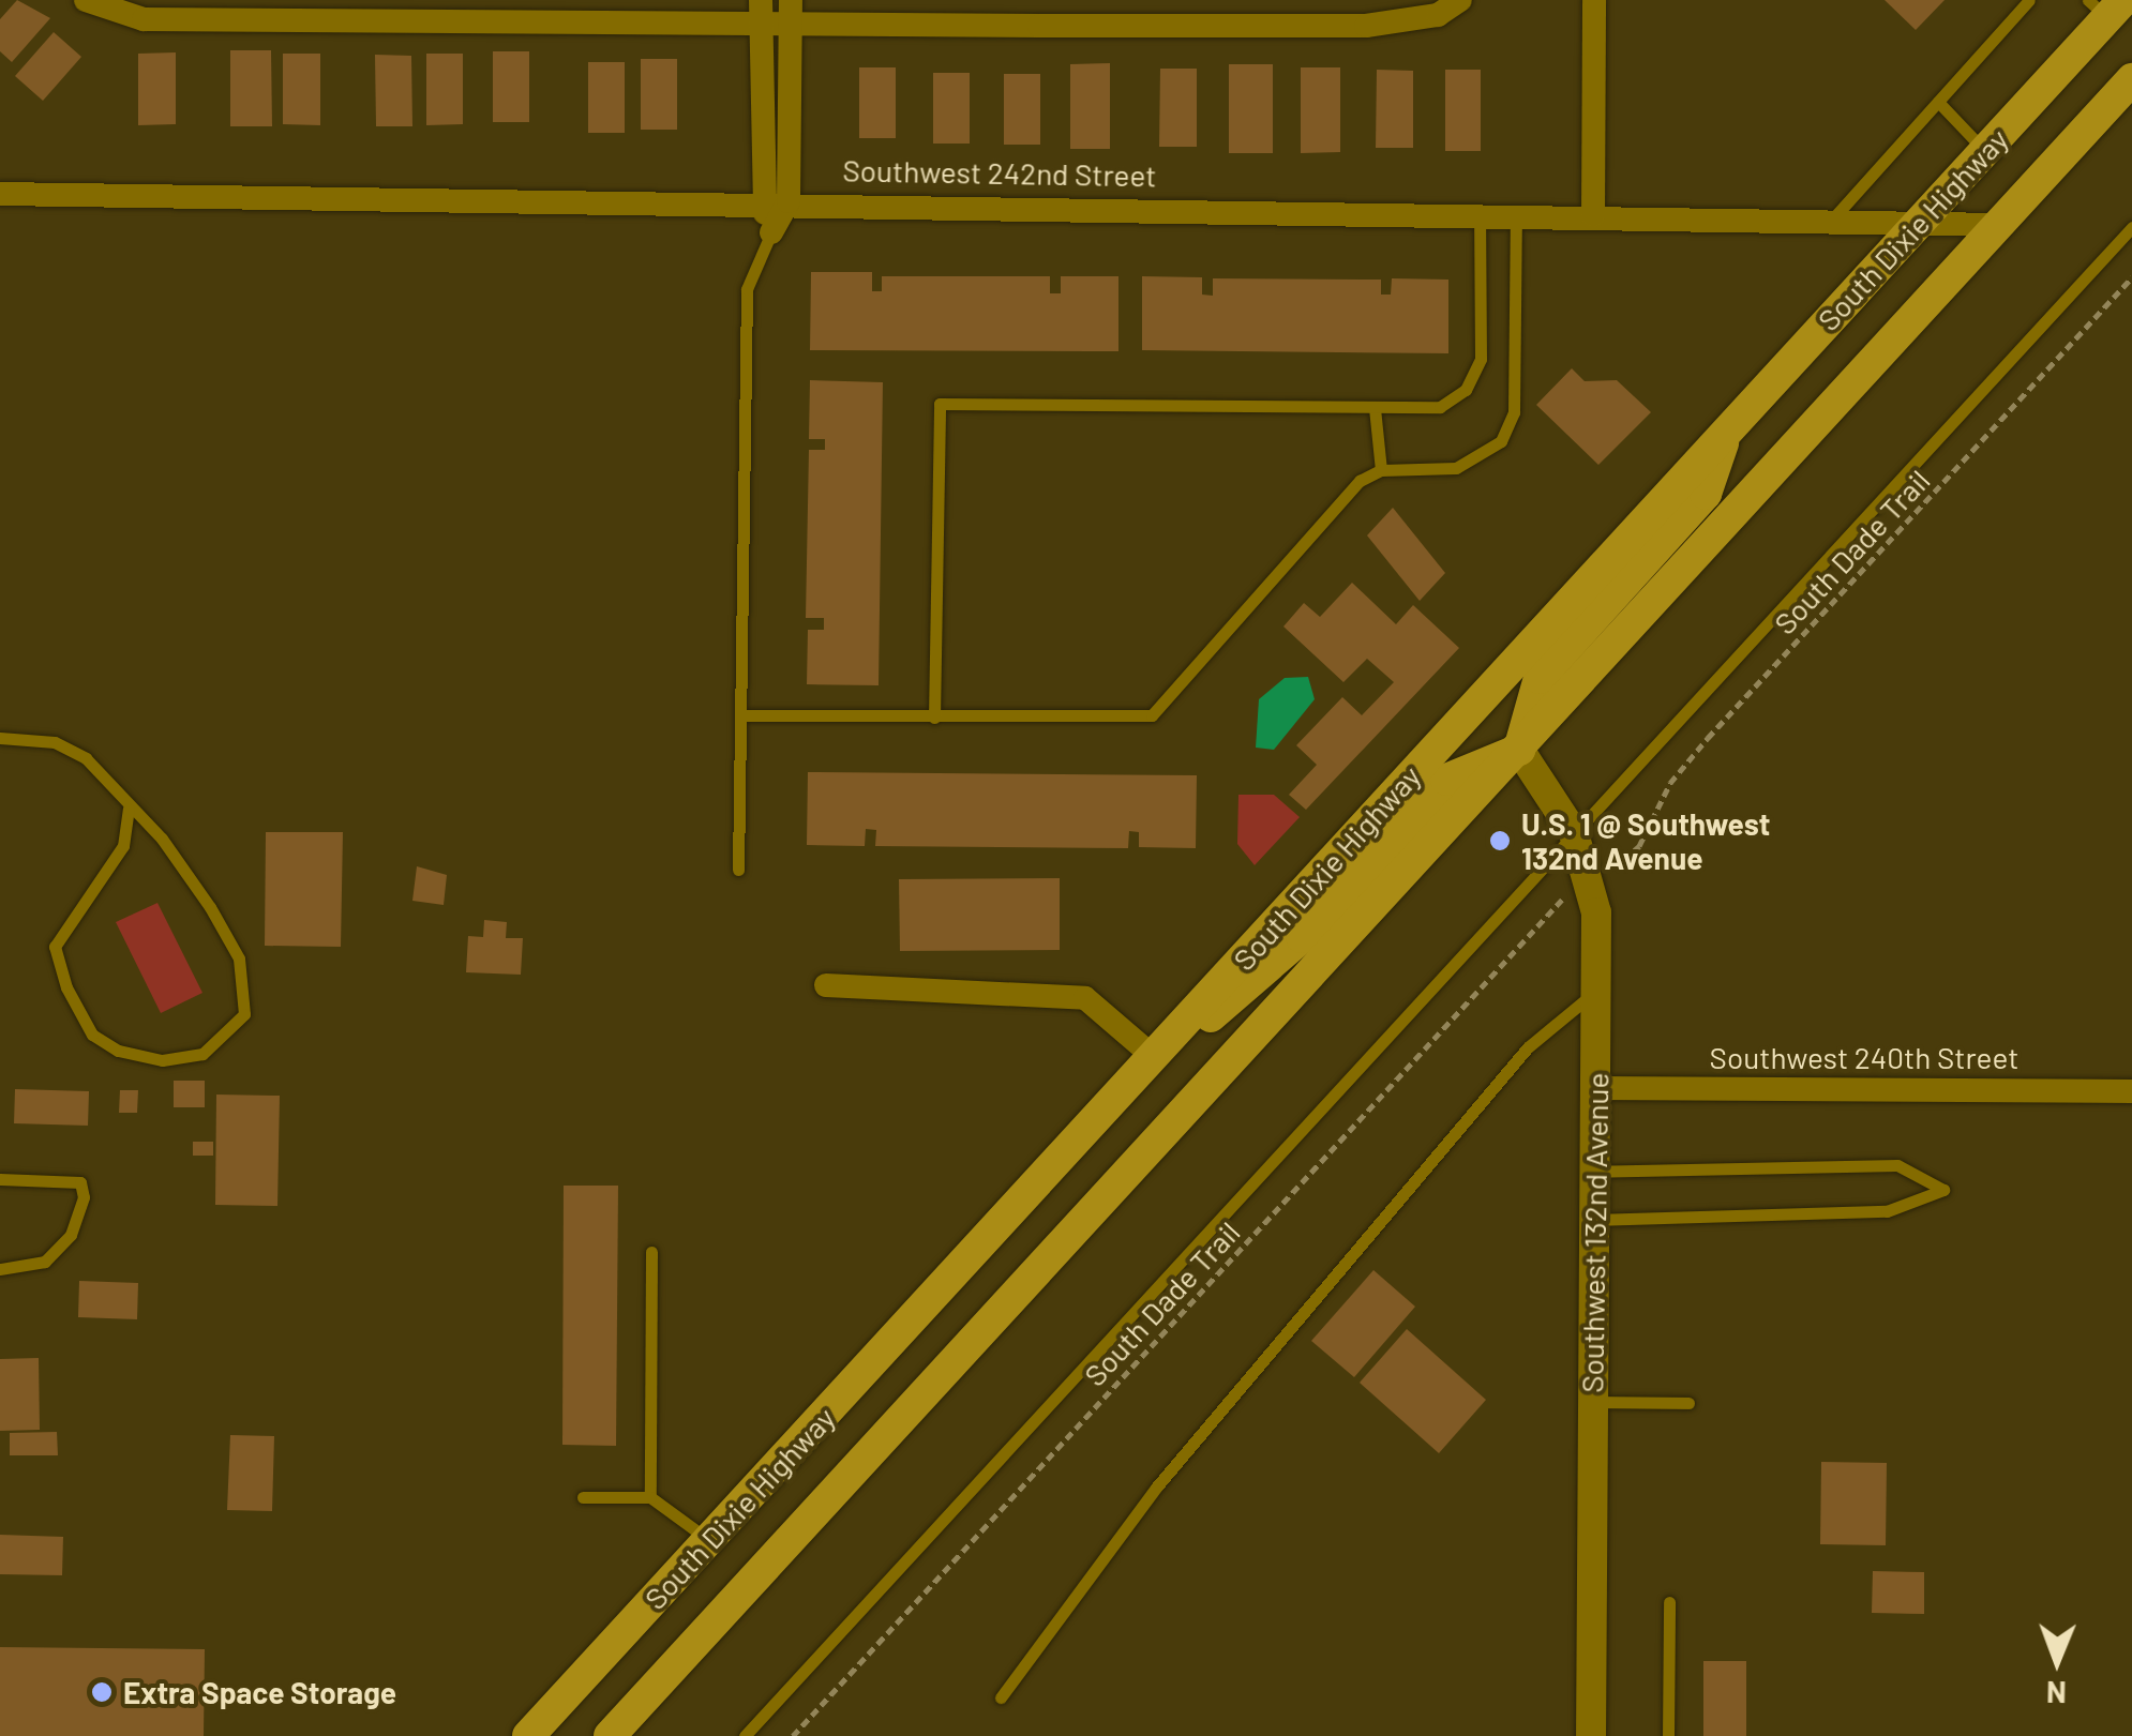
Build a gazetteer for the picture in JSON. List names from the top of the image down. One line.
{"streets":{"highway":["South Dixie Highway"],"street":["Southwest 242nd Street","Southwest 240th Street","Southwest 132nd Avenue"],"path":["South Dade Trail"]},"crossings":[["Southwest 242nd Street","South Dixie Highway"],["South Dixie Highway","Southwest 132nd Avenue"],["Southwest 240th Street","Southwest 132nd Avenue"]],"places":["U.S. 1 @ Southwest 132nd Avenue","Extra Space Storage"],"north":"bottom"}
